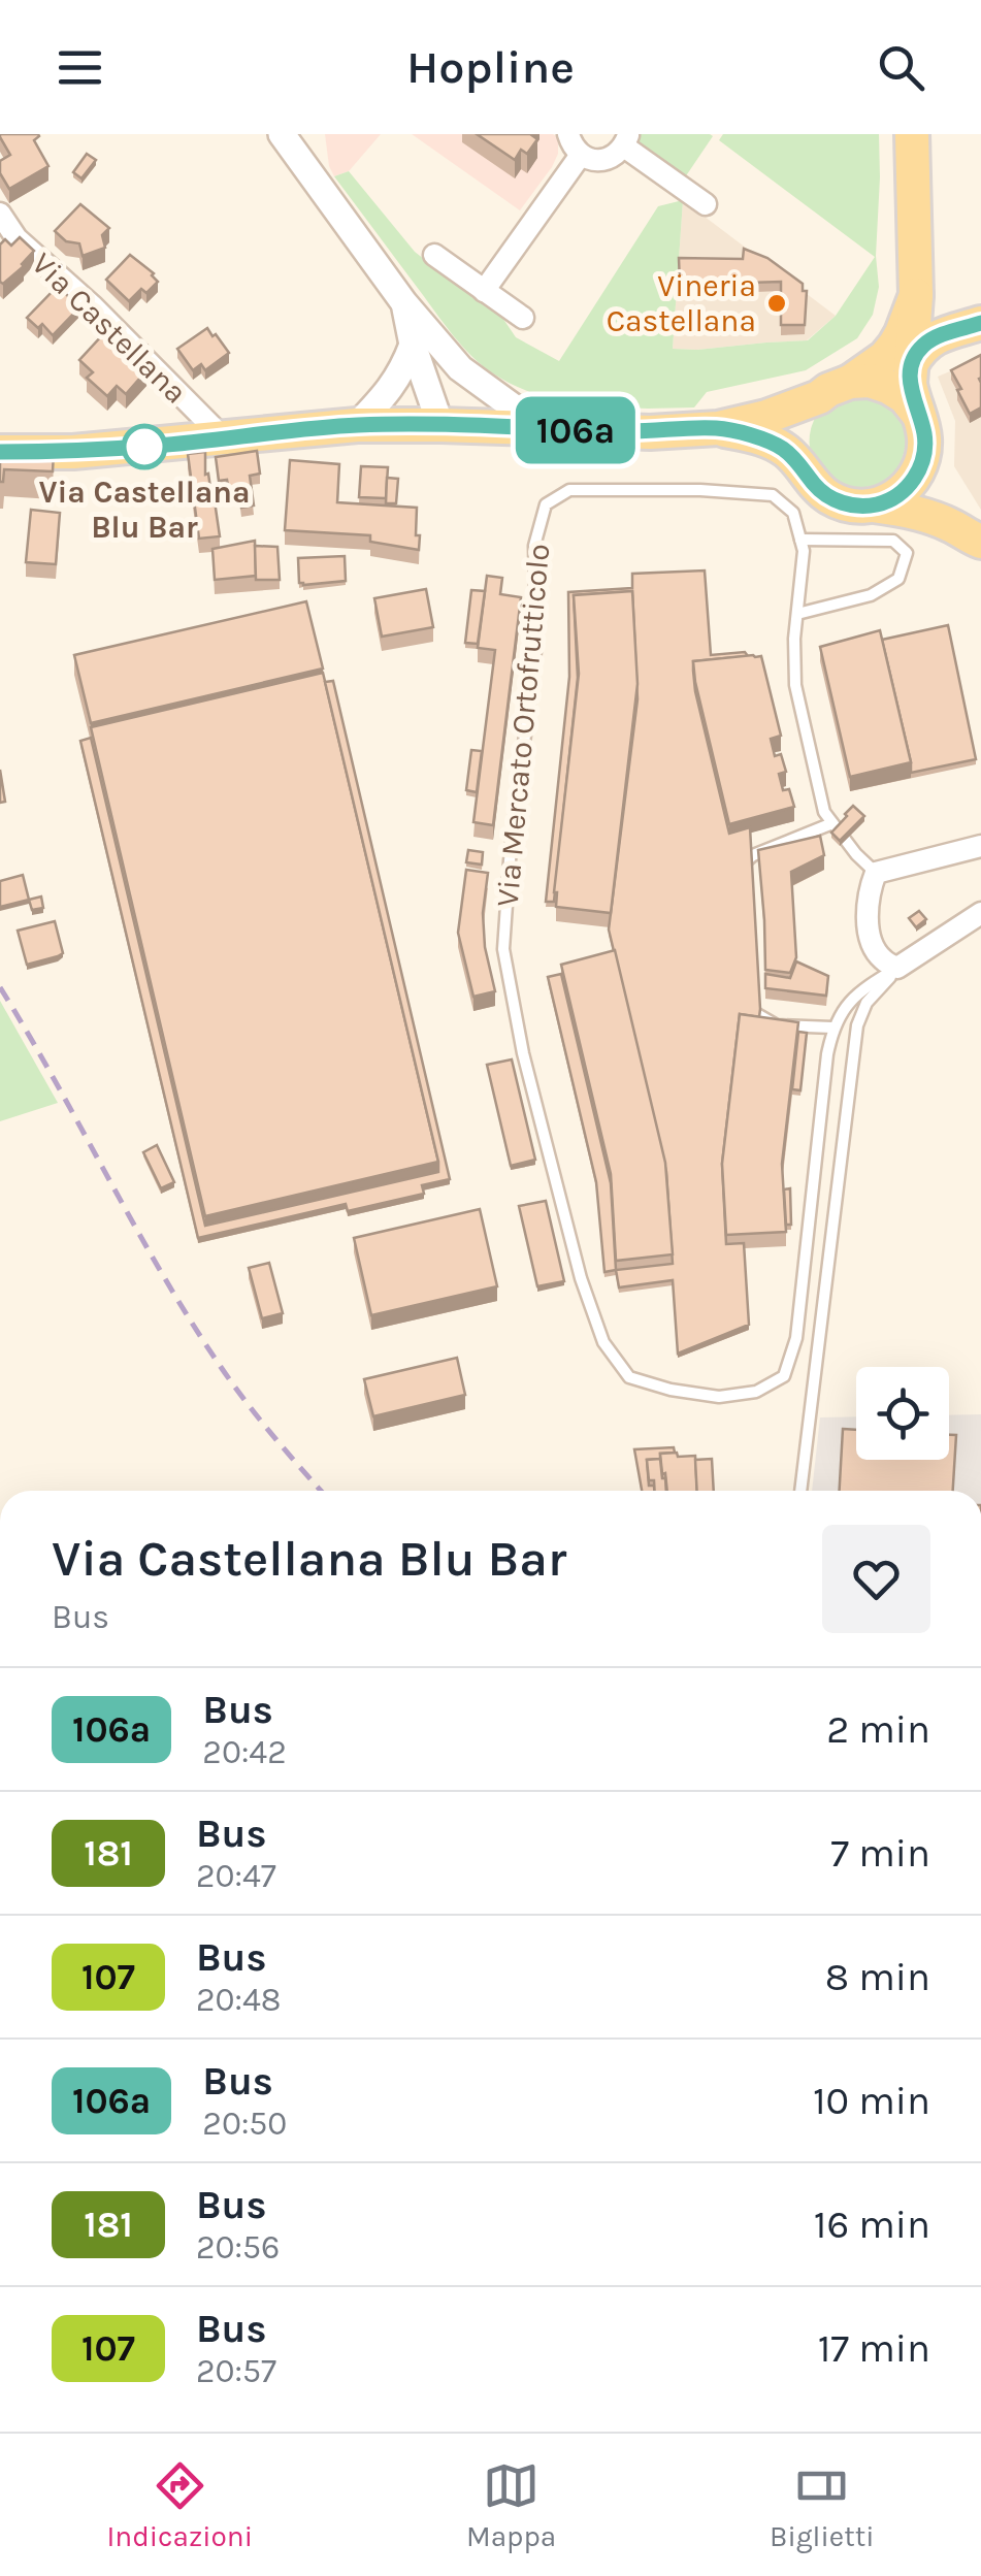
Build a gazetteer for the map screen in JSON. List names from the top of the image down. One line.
{"streets":{"main road":["Via Castellana"],"lane":["Via Mercato Ortofrutticolo"]},"places":["Vineria Castellana","Via Castellana Blu Bar"],"lines":["bus line 106a"],"page":{"header":"Hopline","on_map":"106a","heading":["Via Castellana Blu Bar","Bus"],"list":[{"mark":"106a","name":"Bus","note":"20:42","value":"2 min"},{"mark":"181","name":"Bus","note":"20:47","value":"7 min"},{"mark":"107","name":"Bus","note":"20:48","value":"8 min"},{"mark":"106a","name":"Bus","note":"20:50","value":"10 min"},{"mark":"181","name":"Bus","note":"20:56","value":"16 min"},{"mark":"107","name":"Bus","note":"20:57","value":"17 min"}],"tabs":["Indicazioni","Mappa","Biglietti"]}}
